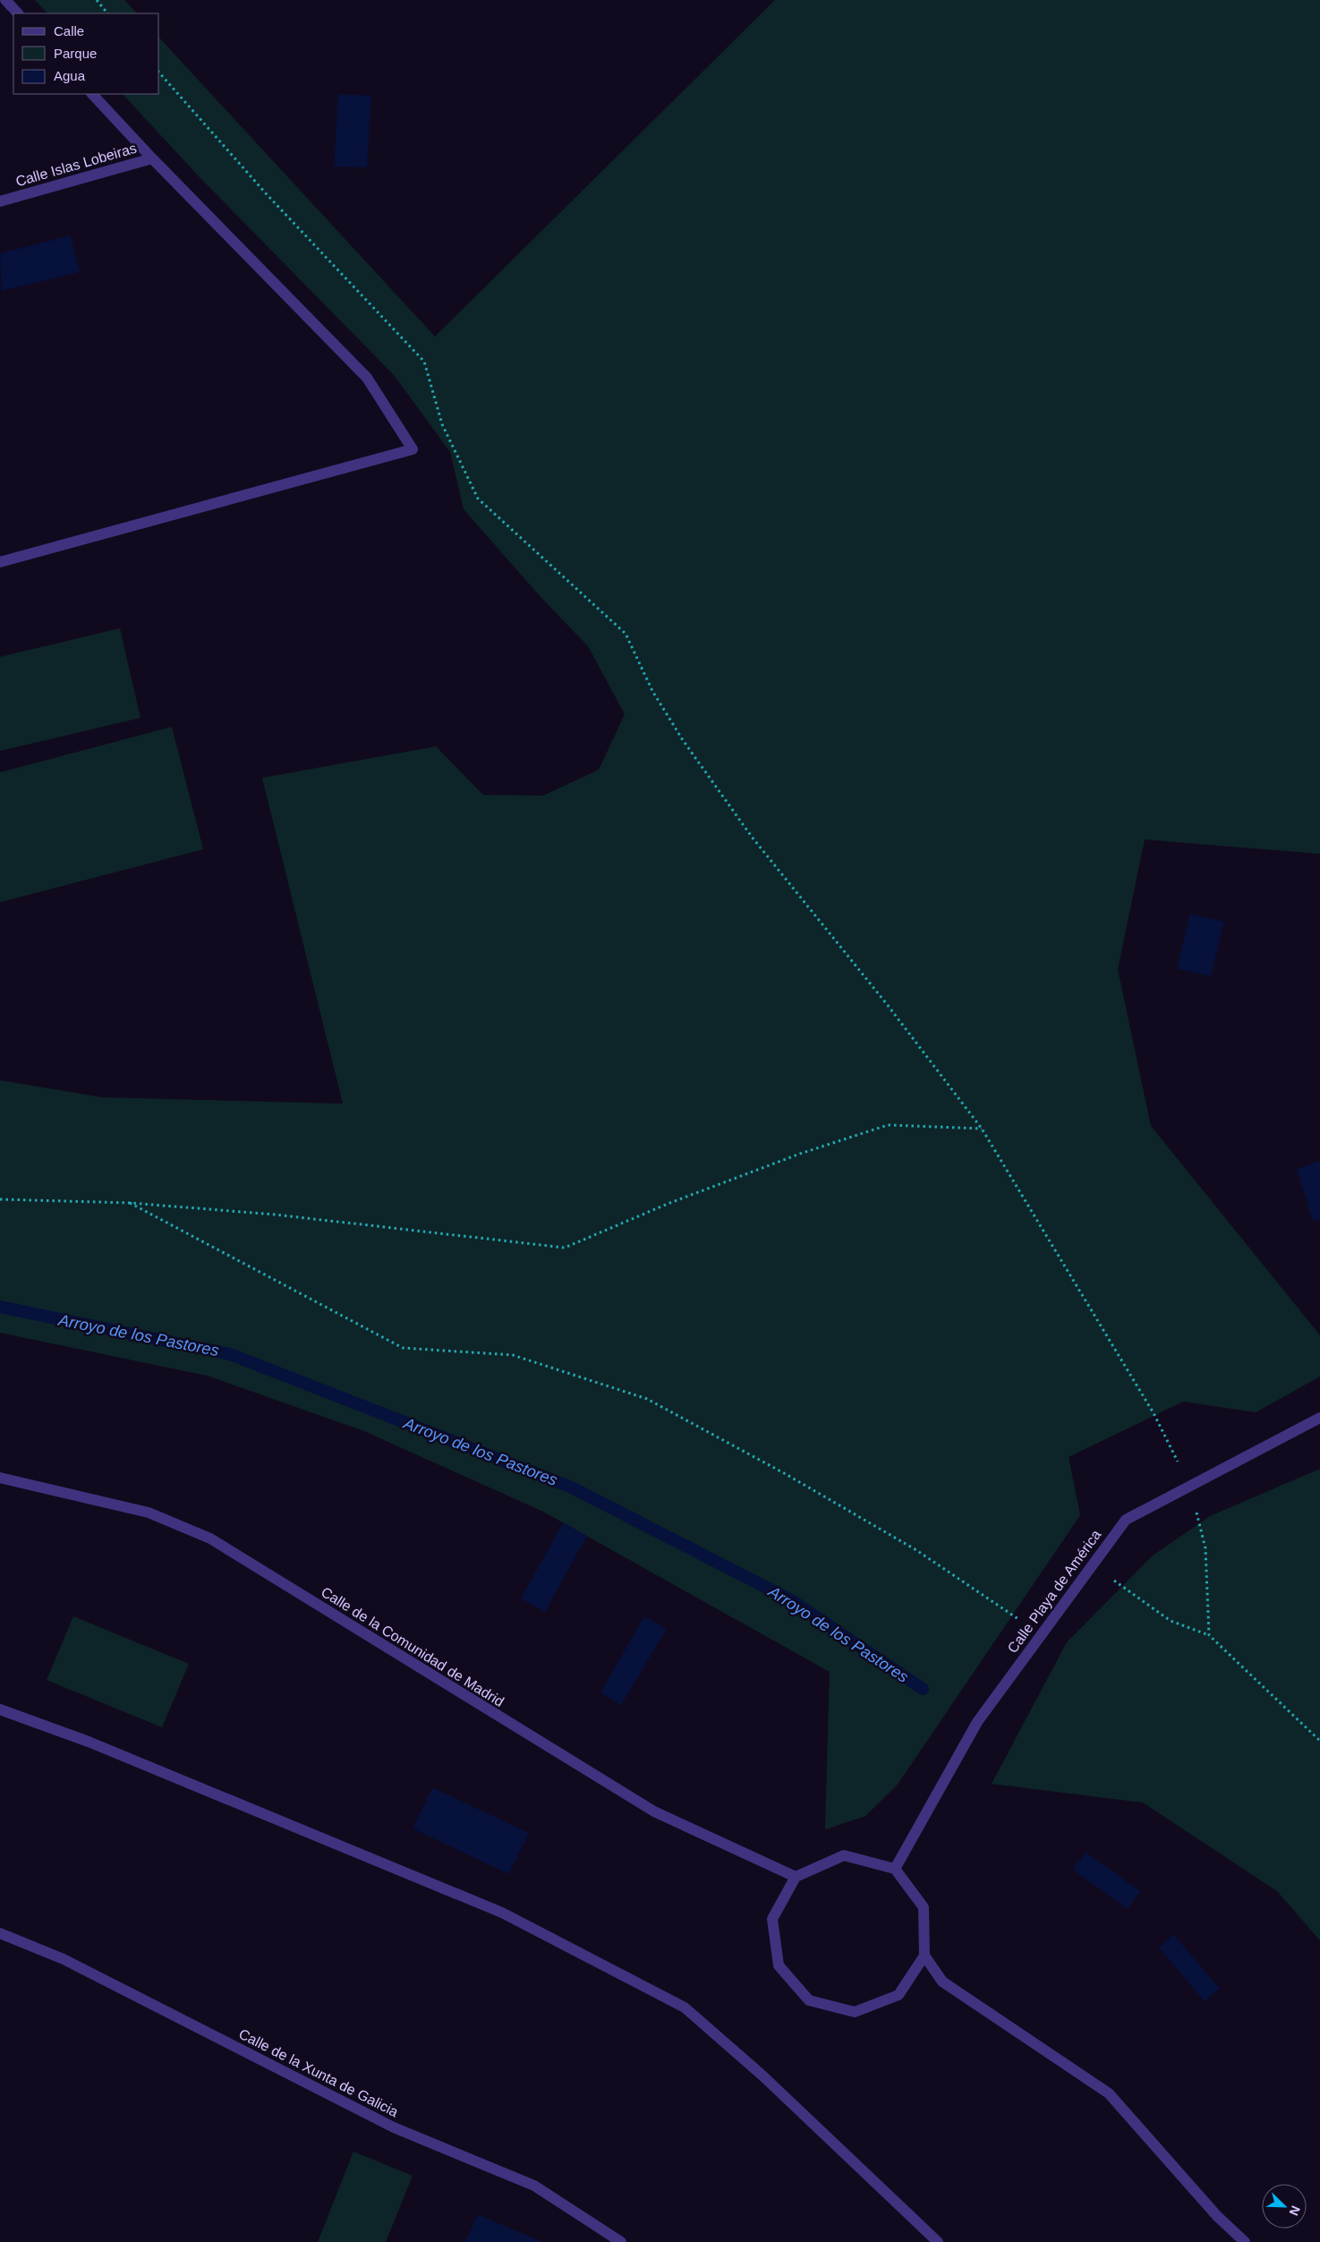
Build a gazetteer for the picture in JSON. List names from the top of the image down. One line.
{"streets":{"street":["Calle Islas Lobeiras","Calle Playa de América","Calle de la Comunidad de Madrid","Calle de la Xunta de Galicia"]},"crossings":[["Calle Playa de América","Calle de la Comunidad de Madrid"]],"water":["Arroyo de los Pastores"],"legend":["Calle","Parque","Agua"],"north":"bottom right"}
